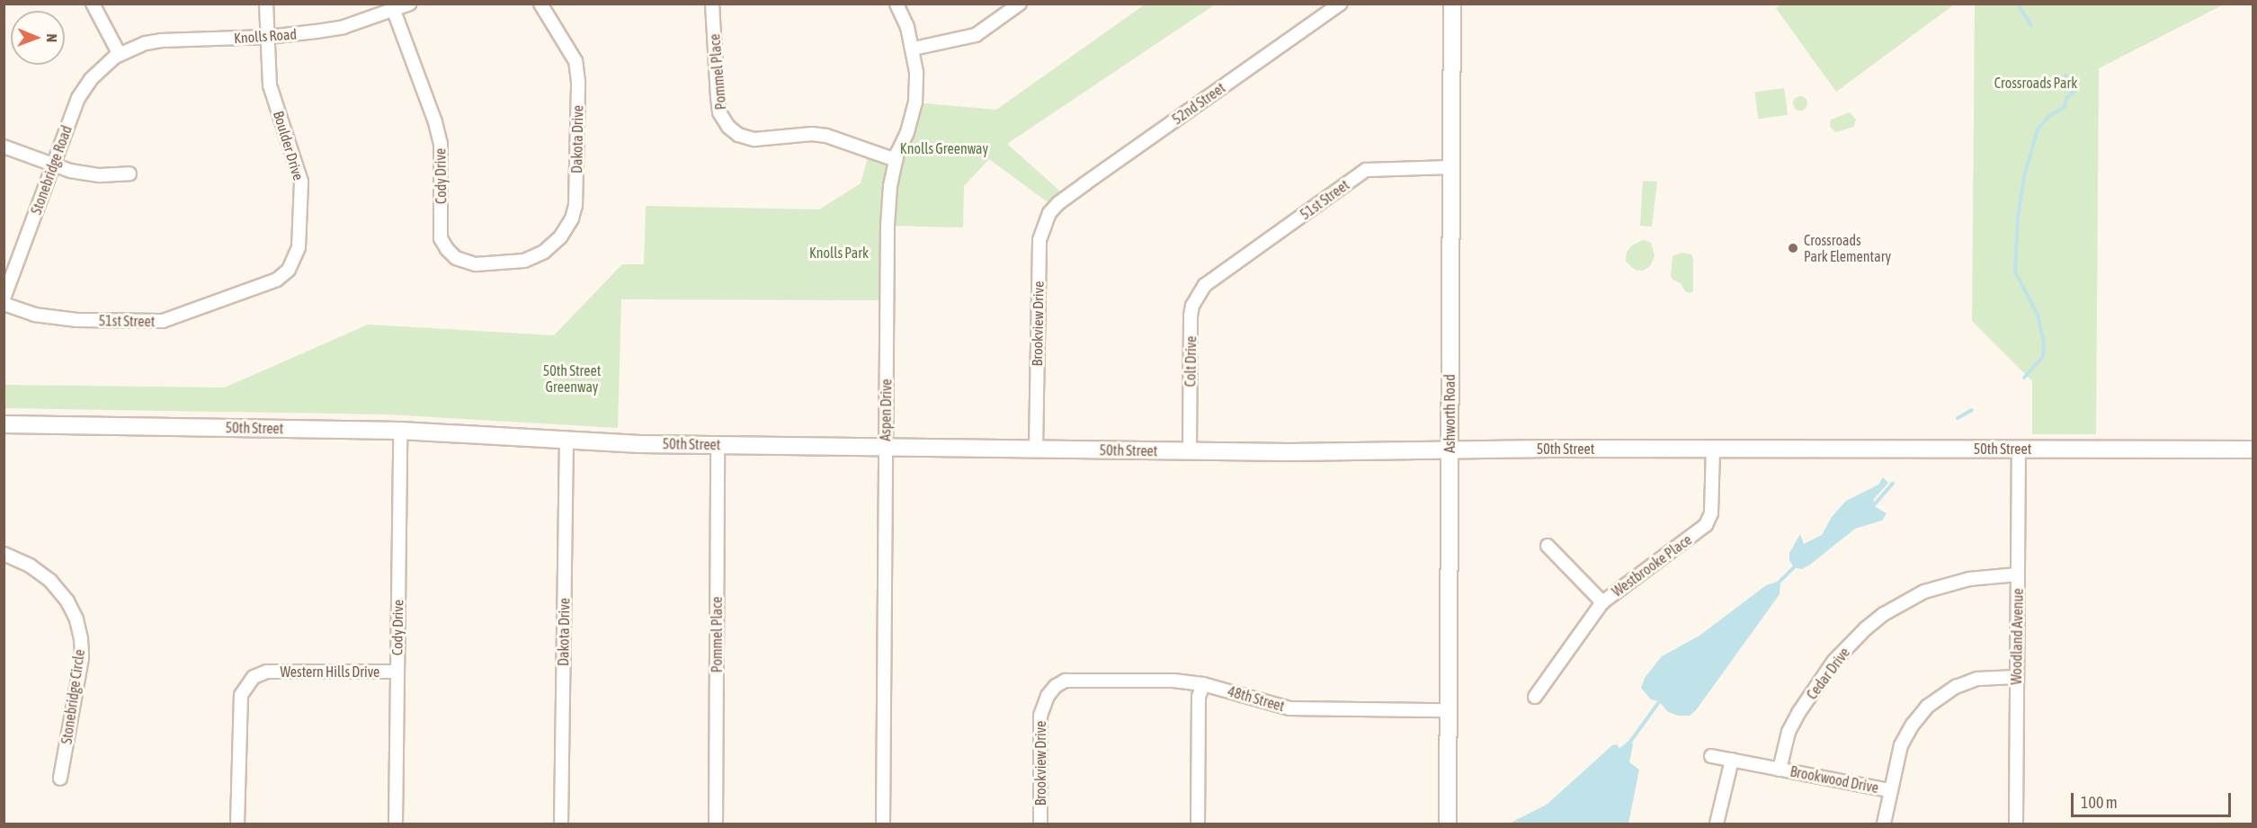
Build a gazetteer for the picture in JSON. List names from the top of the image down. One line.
{"streets":{"main road":["Ashworth Road","50th Street"],"street":["Knolls Road","Pommel Place","52nd Street","Dakota Drive","Boulder Drive","Stonebridge Road","Cody Drive","51st Street","Brookview Drive","Colt Drive","Aspen Drive","Westbrooke Place","Woodland Avenue","Western Hills Drive","Cedar Drive","Stonebridge Circle","48th Street","Brookwood Drive"]},"crossings":[["Knolls Road","Boulder Drive"],["Knolls Road","Stonebridge Road"],["Knolls Road","Cody Drive"],["Pommel Place","Aspen Drive"],["Pommel Place","50th Street"],["52nd Street","Brookview Drive"],["Dakota Drive","Cody Drive"],["Dakota Drive","50th Street"],["Boulder Drive","51st Street"],["Cody Drive","50th Street"],["Cody Drive","Western Hills Drive"],["51st Street","Colt Drive"],["51st Street","Ashworth Road"],["Brookview Drive","50th Street"],["Brookview Drive","48th Street"],["Colt Drive","50th Street"],["Aspen Drive","50th Street"],["Ashworth Road","50th Street"],["Ashworth Road","48th Street"],["50th Street","Westbrooke Place"],["50th Street","Woodland Avenue"],["Woodland Avenue","Cedar Drive"],["Cedar Drive","Brookwood Drive"]],"parks":["Crossroads Park","Knolls Greenway","Knolls Park","50th Street Greenway"],"places":["Crossroads Park Elementary"],"scale_bar":"100 m","north":"right"}
